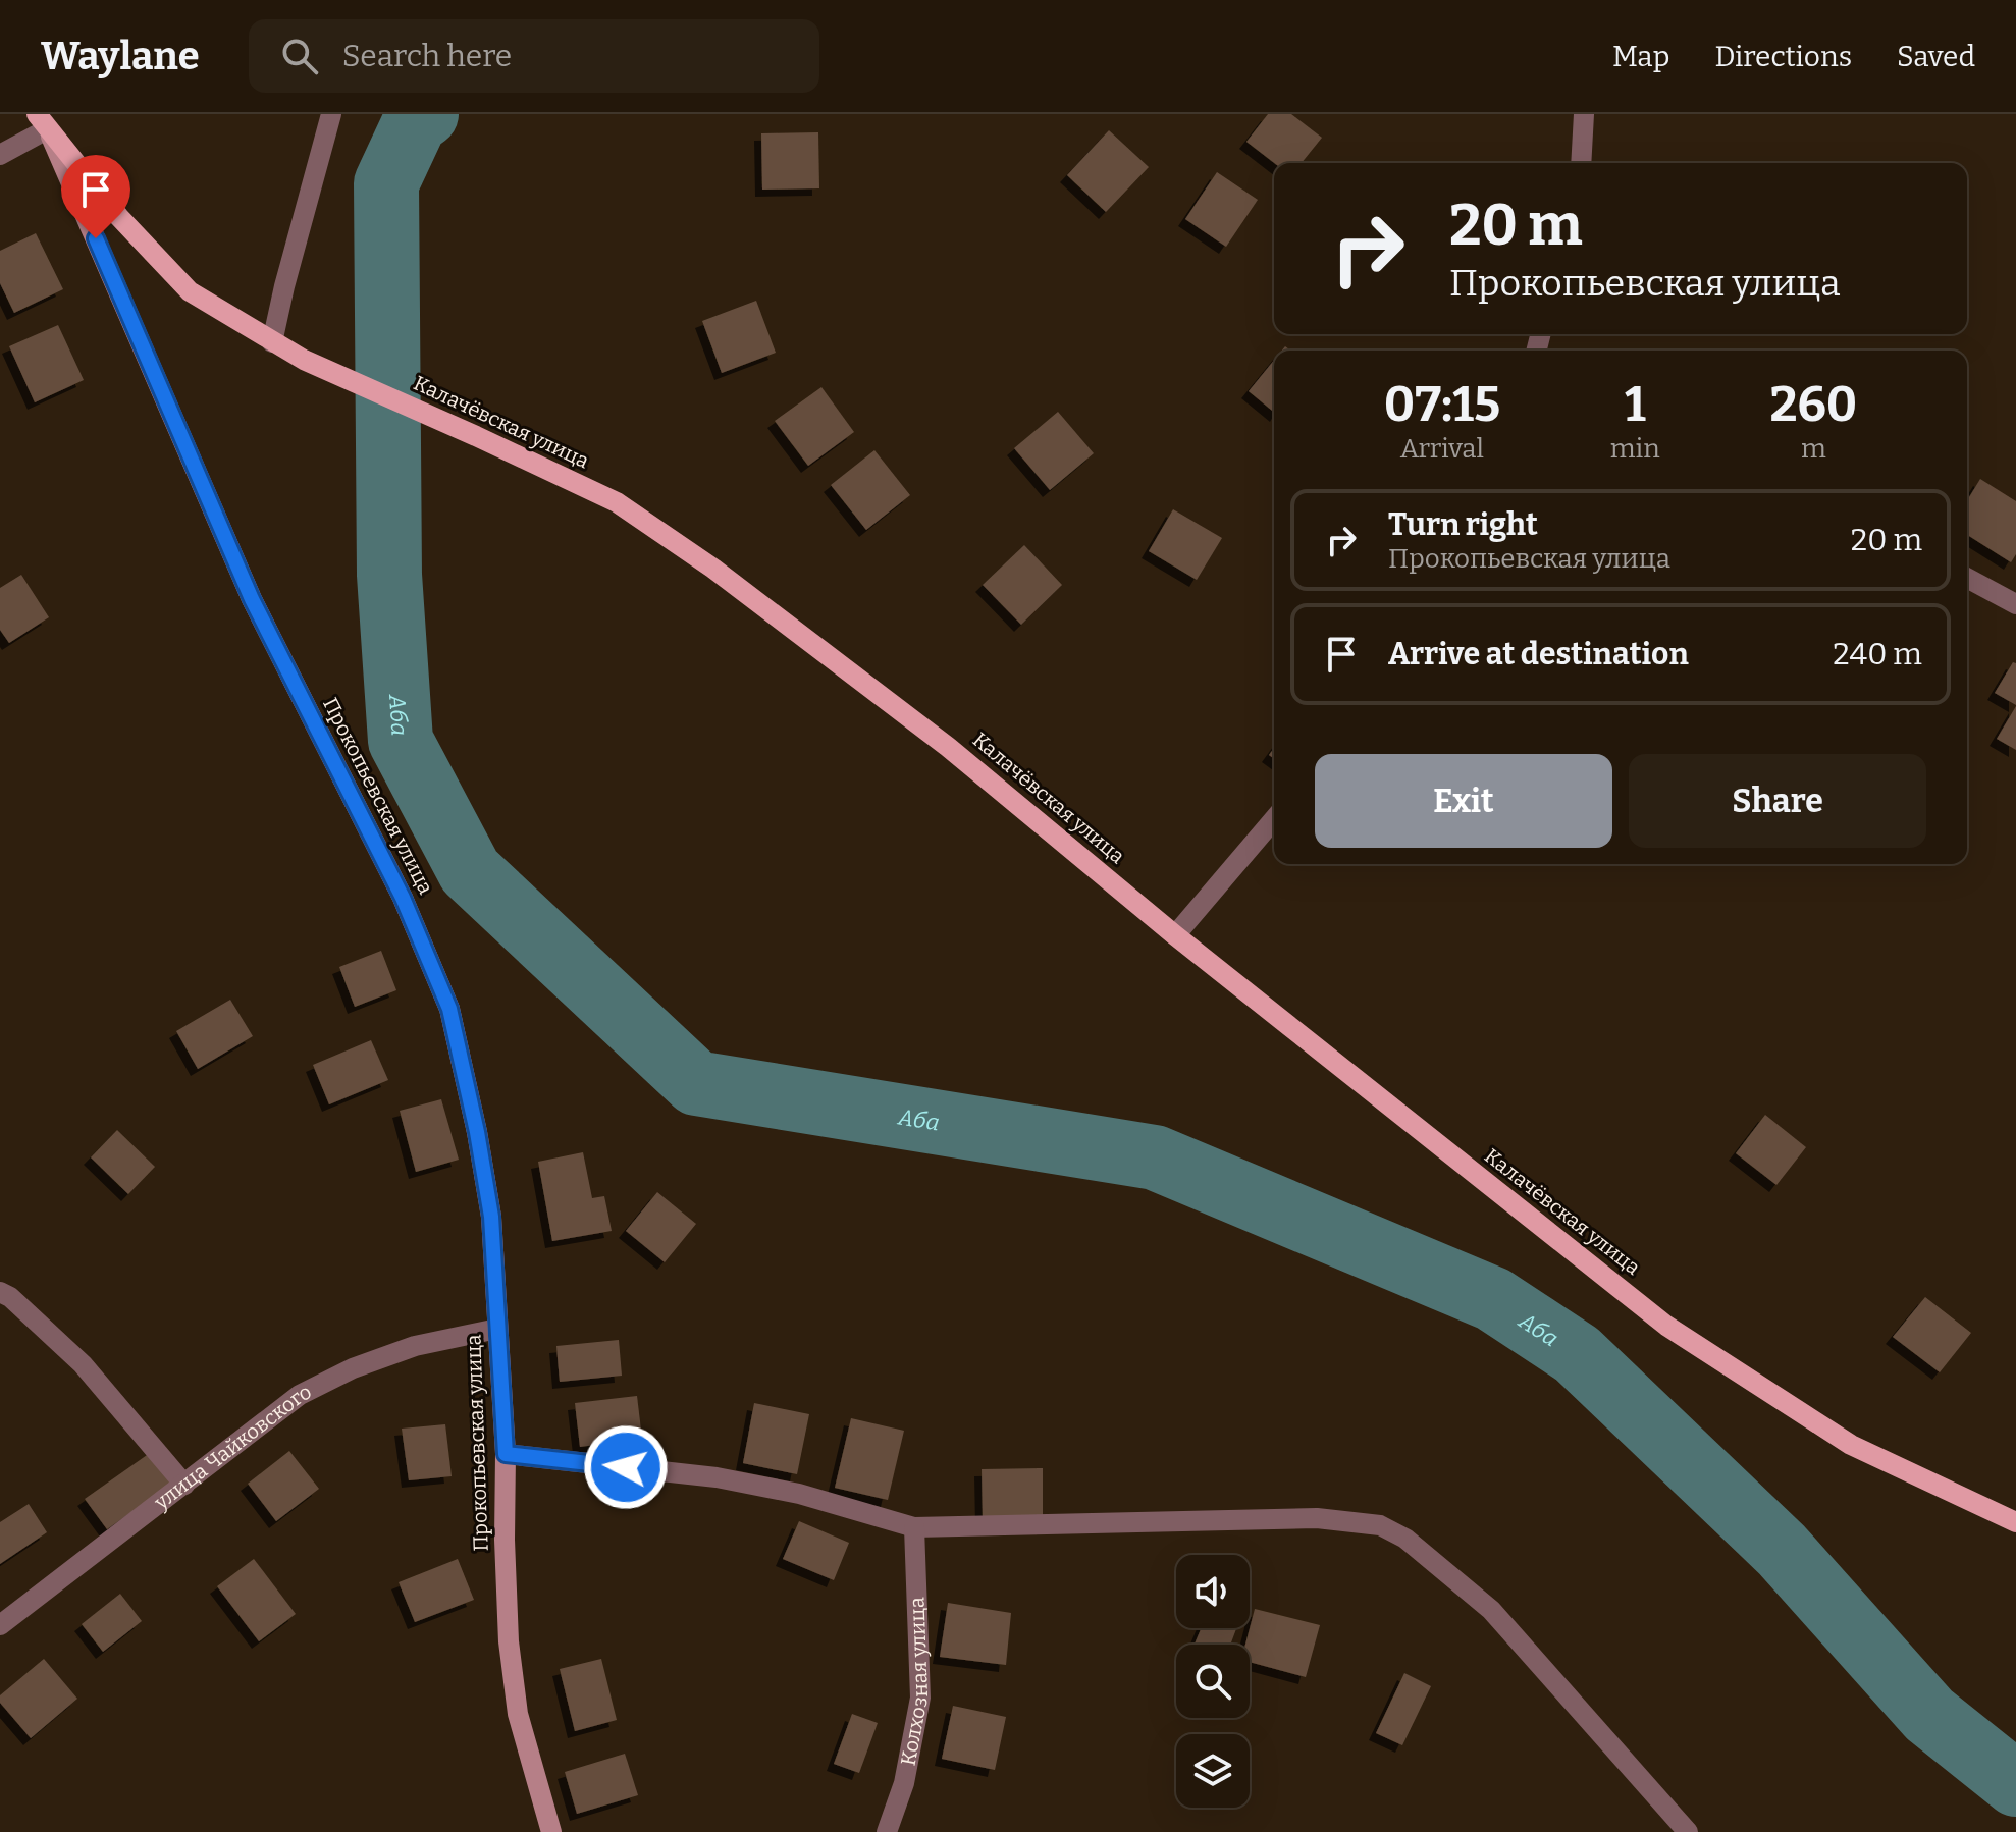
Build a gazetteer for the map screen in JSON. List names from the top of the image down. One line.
{"streets":{"main road":["Калачёвская улица","Прокопьевская улица"],"street":["улица Чайковского","Колхозная улица"]},"crossings":[["Калачёвская улица","Прокопьевская улица"],["Прокопьевская улица","улица Чайковского"]],"water":["Аба"],"page":{"header":"Waylane","search":"Search here","nav":["Map","Directions","Saved"],"turn":["20 m","Прокопьевская улица"],"eta":["07:15","Arrival","1","min","260","m"],"list":[{"name":"Turn right","note":"Прокопьевская улица","value":"20 m"},{"name":"Arrive at destination","value":"240 m"}],"buttons":["Exit","Share"]}}
